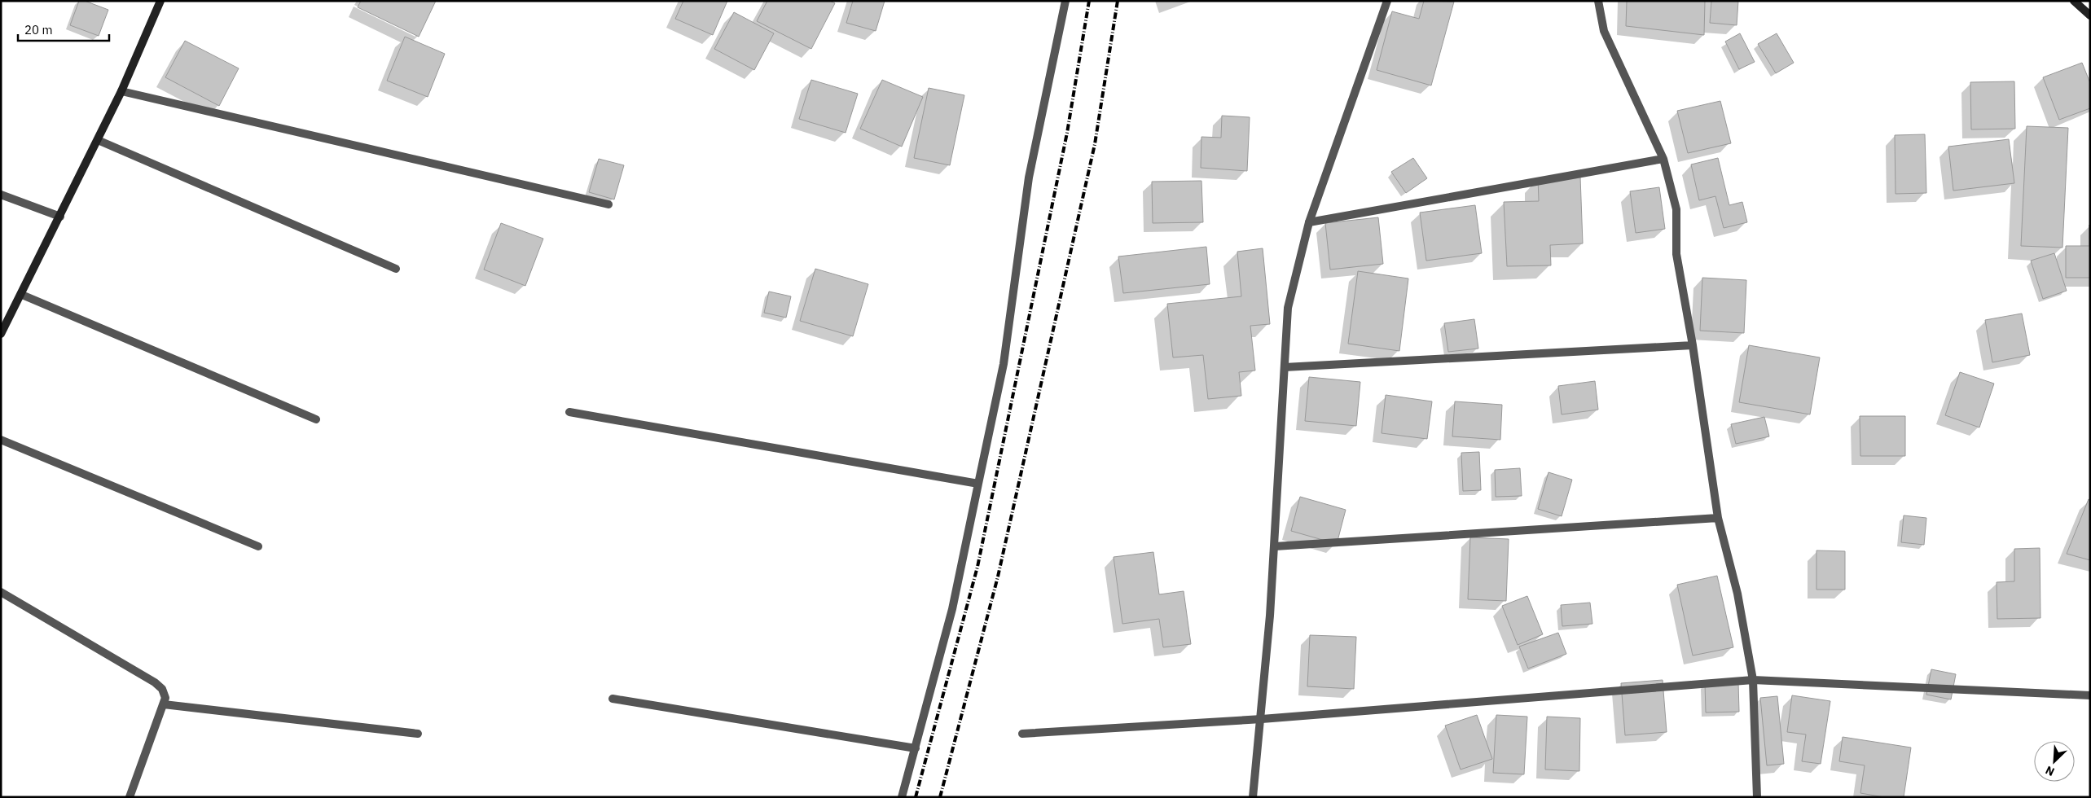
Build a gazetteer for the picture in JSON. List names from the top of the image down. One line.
{"scale_bar":"20 m","north":"bottom left"}
